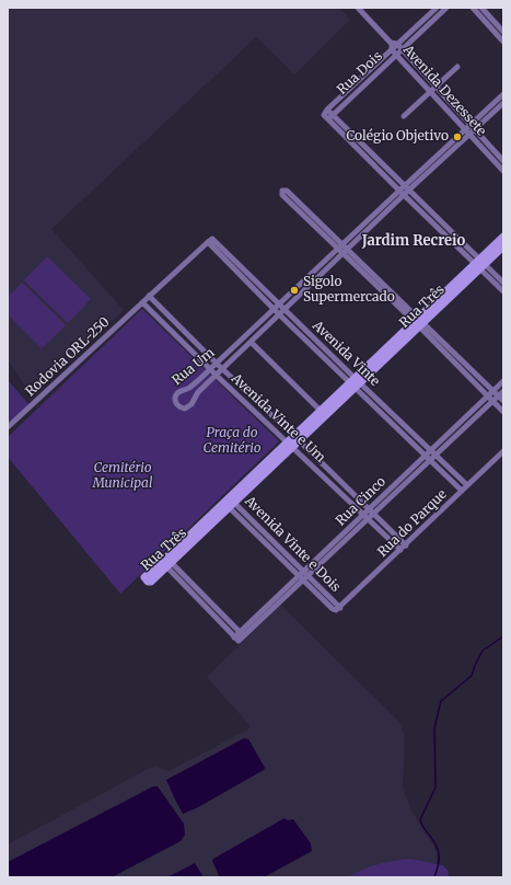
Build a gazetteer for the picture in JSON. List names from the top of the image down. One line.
{"streets":{"street":["Rua Dois","Avenida Dezessete","Rua Três","Avenida Vinte","Rodovia ORL-250","Rua Um","Avenida Vinte e Um","Rua Cinco","Rua do Parque","Avenida Vinte e Dois"]},"crossings":[["Rua Dois","Avenida Dezessete"],["Avenida Dezessete","Rua Um"],["Rua Três","Avenida Vinte"],["Rua Três","Avenida Vinte e Um"],["Rua Três","Rua Cinco"],["Rua Três","Avenida Vinte e Dois"],["Avenida Vinte","Rua Um"],["Avenida Vinte","Rua Cinco"],["Avenida Vinte","Rua do Parque"],["Rodovia ORL-250","Avenida Vinte e Um"],["Rua Um","Avenida Vinte e Um"],["Avenida Vinte e Um","Rua Cinco"],["Avenida Vinte e Um","Rua do Parque"],["Rua Cinco","Avenida Vinte e Dois"],["Rua do Parque","Avenida Vinte e Dois"]],"districts":["Jardim Recreio"],"parks":["Praça do Cemitério","Cemitério Municipal"],"places":["Colégio Objetivo","Sigolo Supermercado"]}
